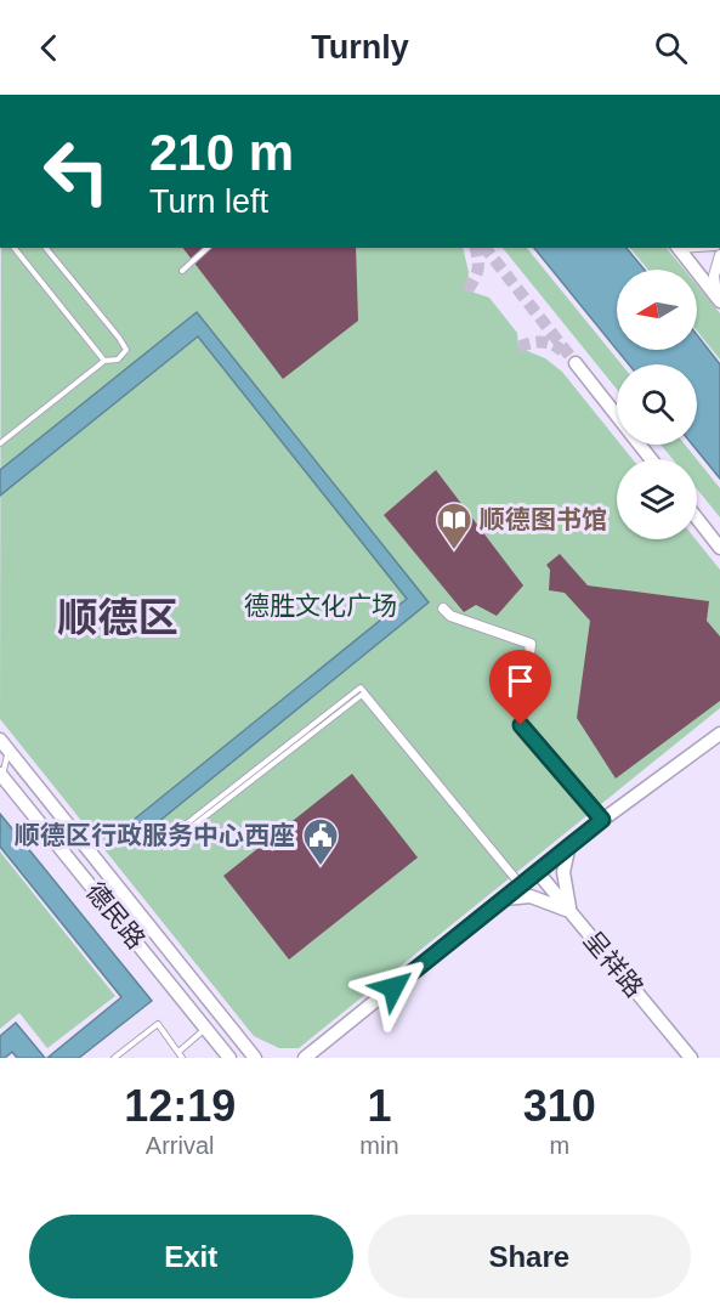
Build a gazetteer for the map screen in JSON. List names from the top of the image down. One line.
{"streets":{"main road":["德民路","呈祥路"]},"districts":["顺德区"],"parks":["德胜文化广场"],"places":{"library":["顺德图书馆"],"public building":["顺德区行政服务中心西座"]},"north":"left","page":{"header":"Turnly","turn":["210 m","Turn left"],"eta":["12:19","Arrival","1","min","310","m"],"buttons":["Exit","Share"]}}
